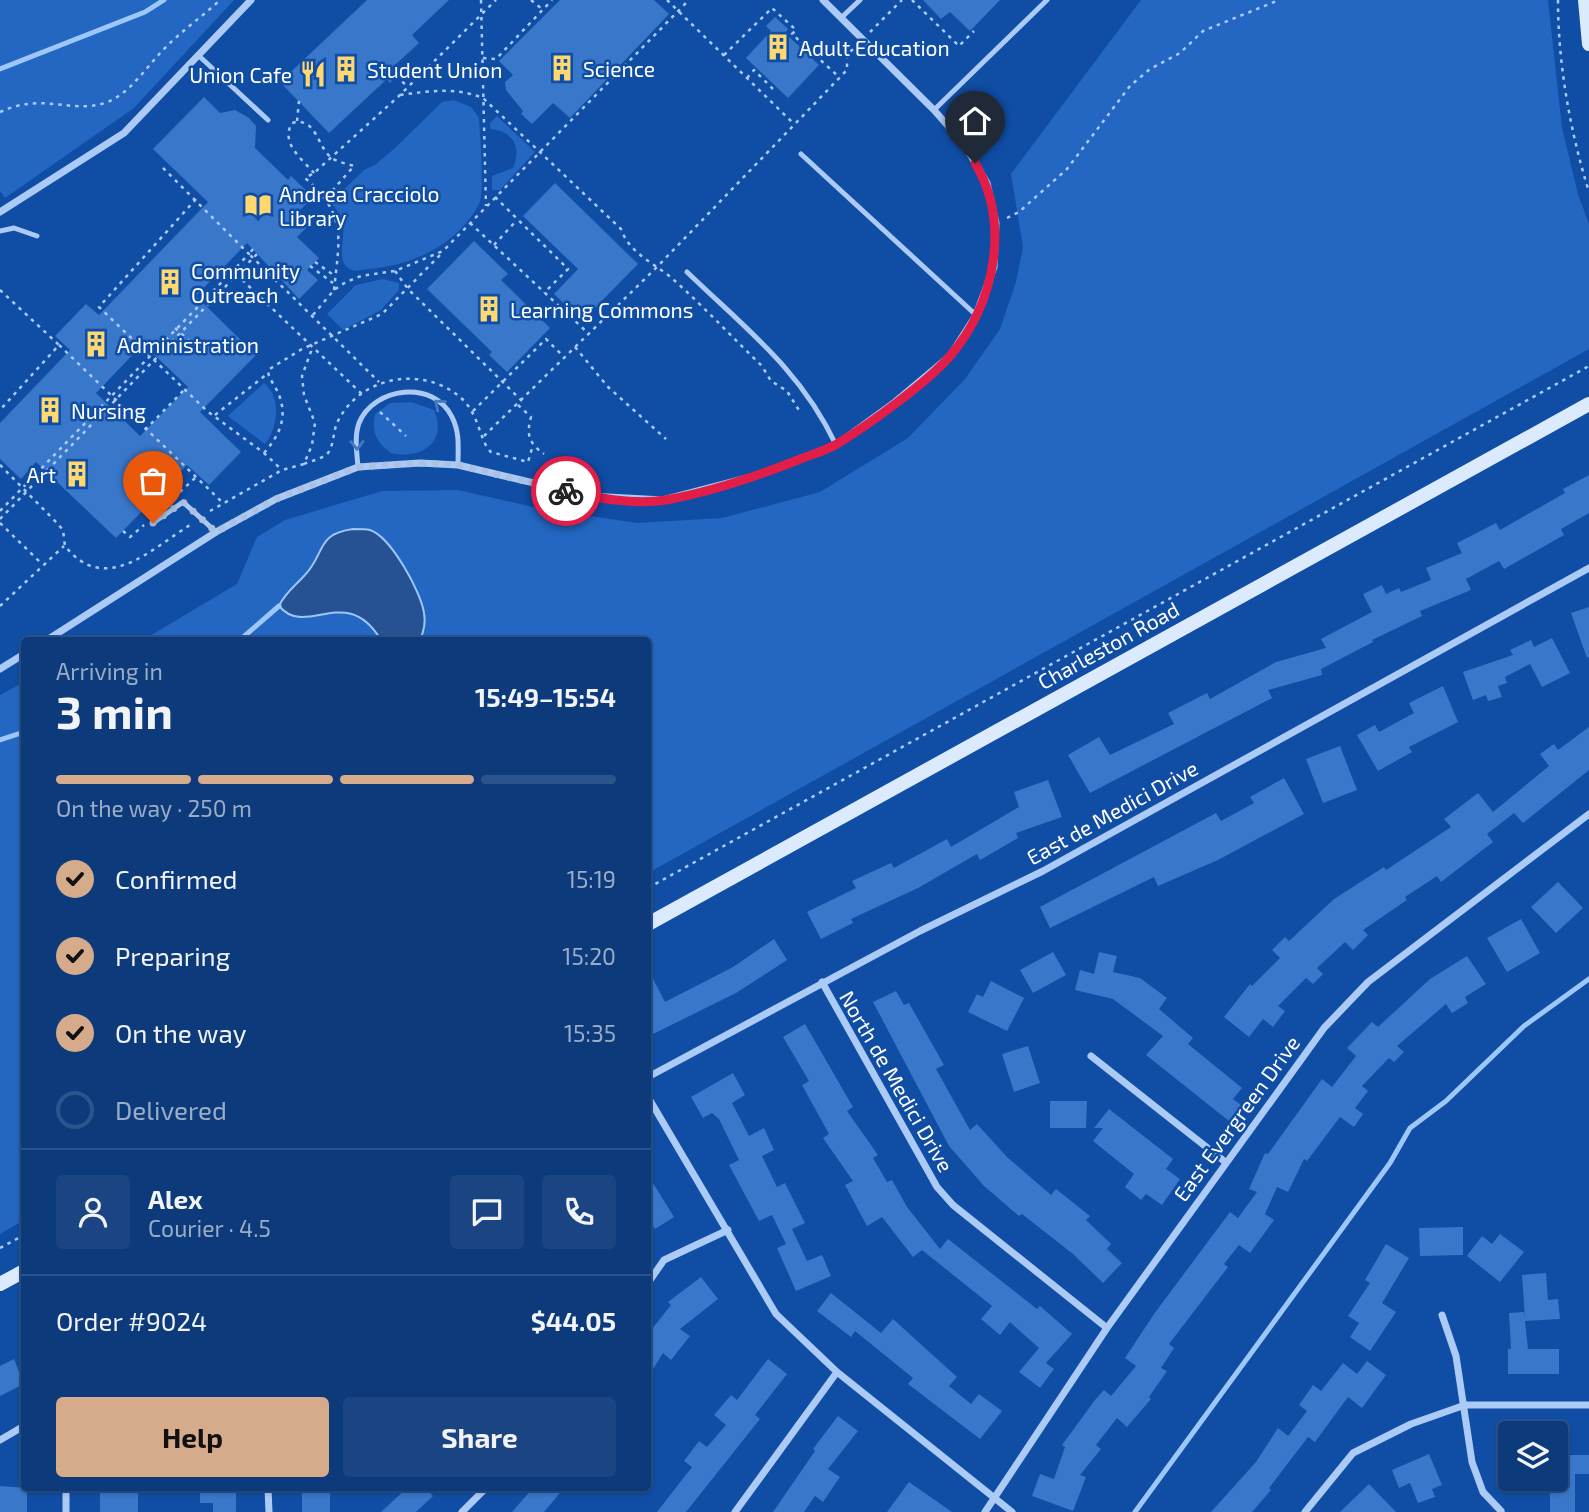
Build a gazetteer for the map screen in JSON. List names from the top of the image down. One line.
{"streets":{"main road":["Charleston Road"],"street":["East de Medici Drive","North de Medici Drive","East Evergreen Drive"]},"crossings":[["East de Medici Drive","North de Medici Drive"],["North de Medici Drive","East Evergreen Drive"]],"places":{"building":["Adult Education","Science","Student Union","Community Outreach","Learning Commons","Administration","Nursing","Art"],"restaurant":["Union Cafe"],"library":["Andrea Cracciolo Library"]},"page":{"heading":["3 min","Arriving in","15:49–15:54"],"panel":["Alex","Courier · 4.5","Order #9024","$44.05"],"bar":"On the way · 250 m","list":[["Confirmed","15:19"],["Preparing","15:20"],["On the way","15:35"],"Delivered"],"buttons":["Help","Share"]}}
